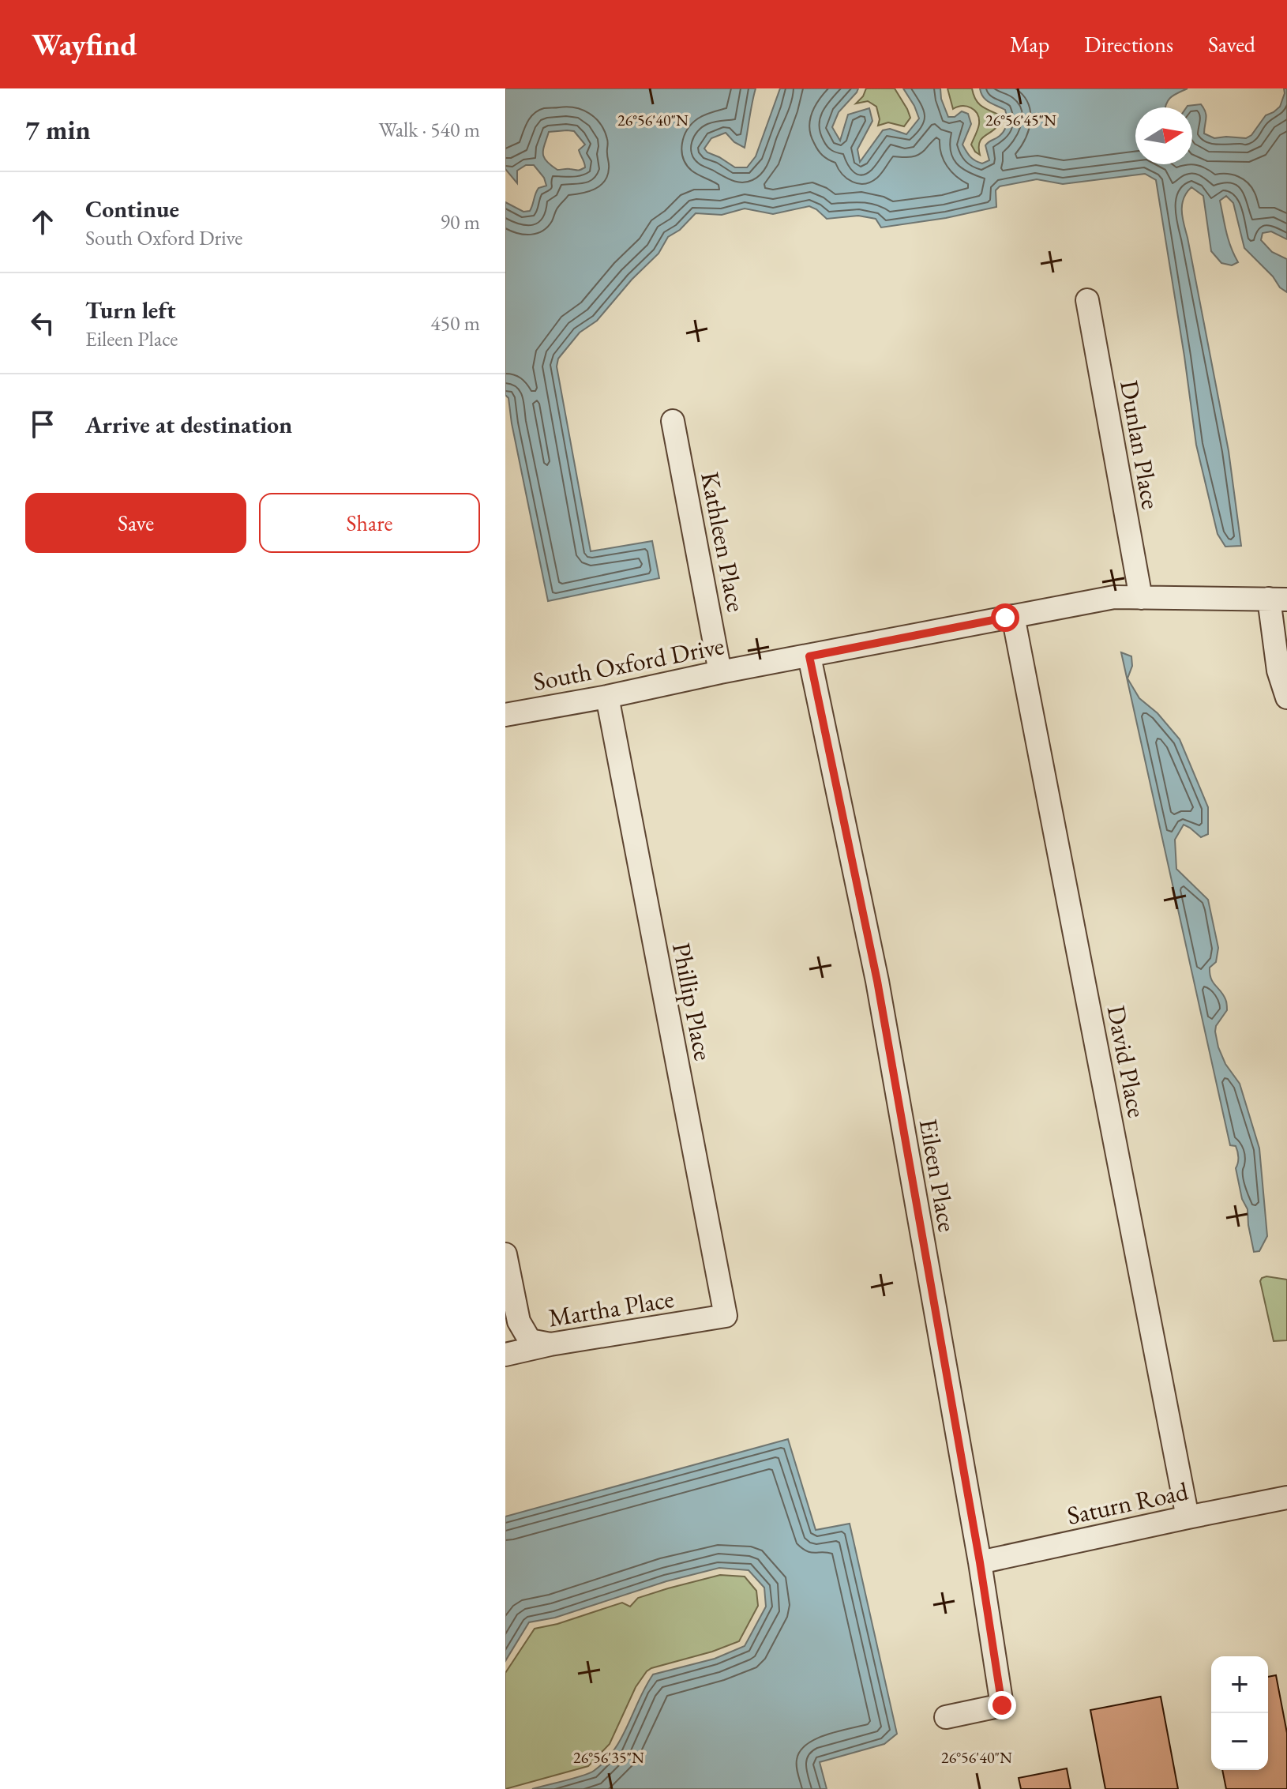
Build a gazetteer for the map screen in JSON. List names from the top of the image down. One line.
{"streets":{"street":["Dunlan Place","Kathleen Place","South Oxford Drive","Phillip Place","David Place","Eileen Place","Martha Place","Saturn Road"]},"crossings":[["Dunlan Place","South Oxford Drive"],["Kathleen Place","South Oxford Drive"],["South Oxford Drive","Phillip Place"],["South Oxford Drive","David Place"],["South Oxford Drive","Eileen Place"],["Phillip Place","Martha Place"],["David Place","Saturn Road"],["Eileen Place","Saturn Road"]],"north":"right","page":{"header":"Wayfind","nav":["Map","Directions","Saved"],"heading":["7 min","Walk · 540 m"],"list":[["Continue","South Oxford Drive","90 m"],["Turn left","Eileen Place","450 m"],"Arrive at destination"],"buttons":["Save","Share"],"map_buttons":["+","−"]},"coordinates":["26°56'40\"N","26°56'45\"N","26°56'35\"N"]}
